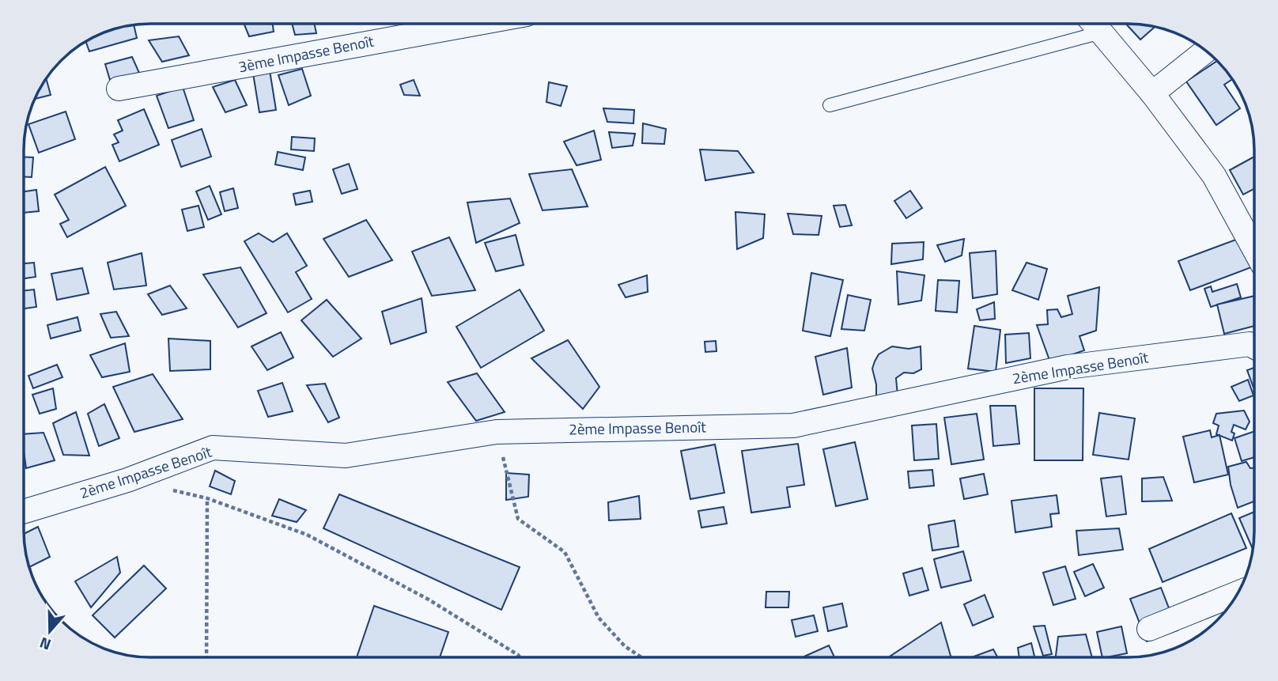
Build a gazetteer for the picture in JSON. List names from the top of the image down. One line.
{"streets":{"street":["3ème Impasse Benoît","2ème Impasse Benoît"]},"north":"bottom"}
